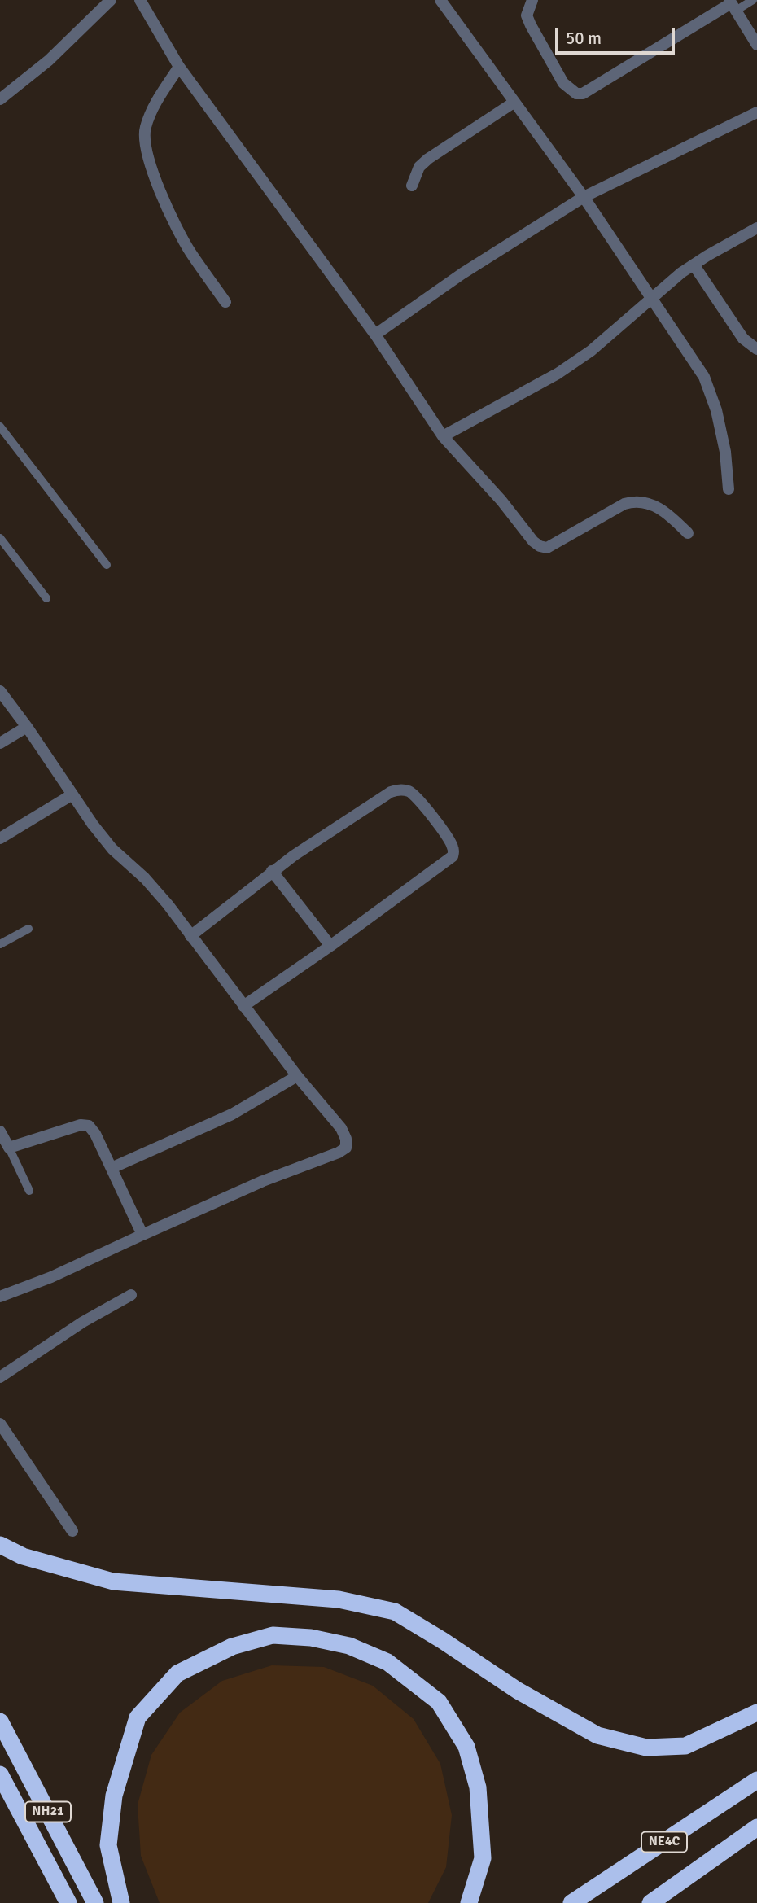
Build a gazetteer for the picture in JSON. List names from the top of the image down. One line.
{"streets":{"highway":["NH21","NE4C"]},"scale_bar":"50 m"}
